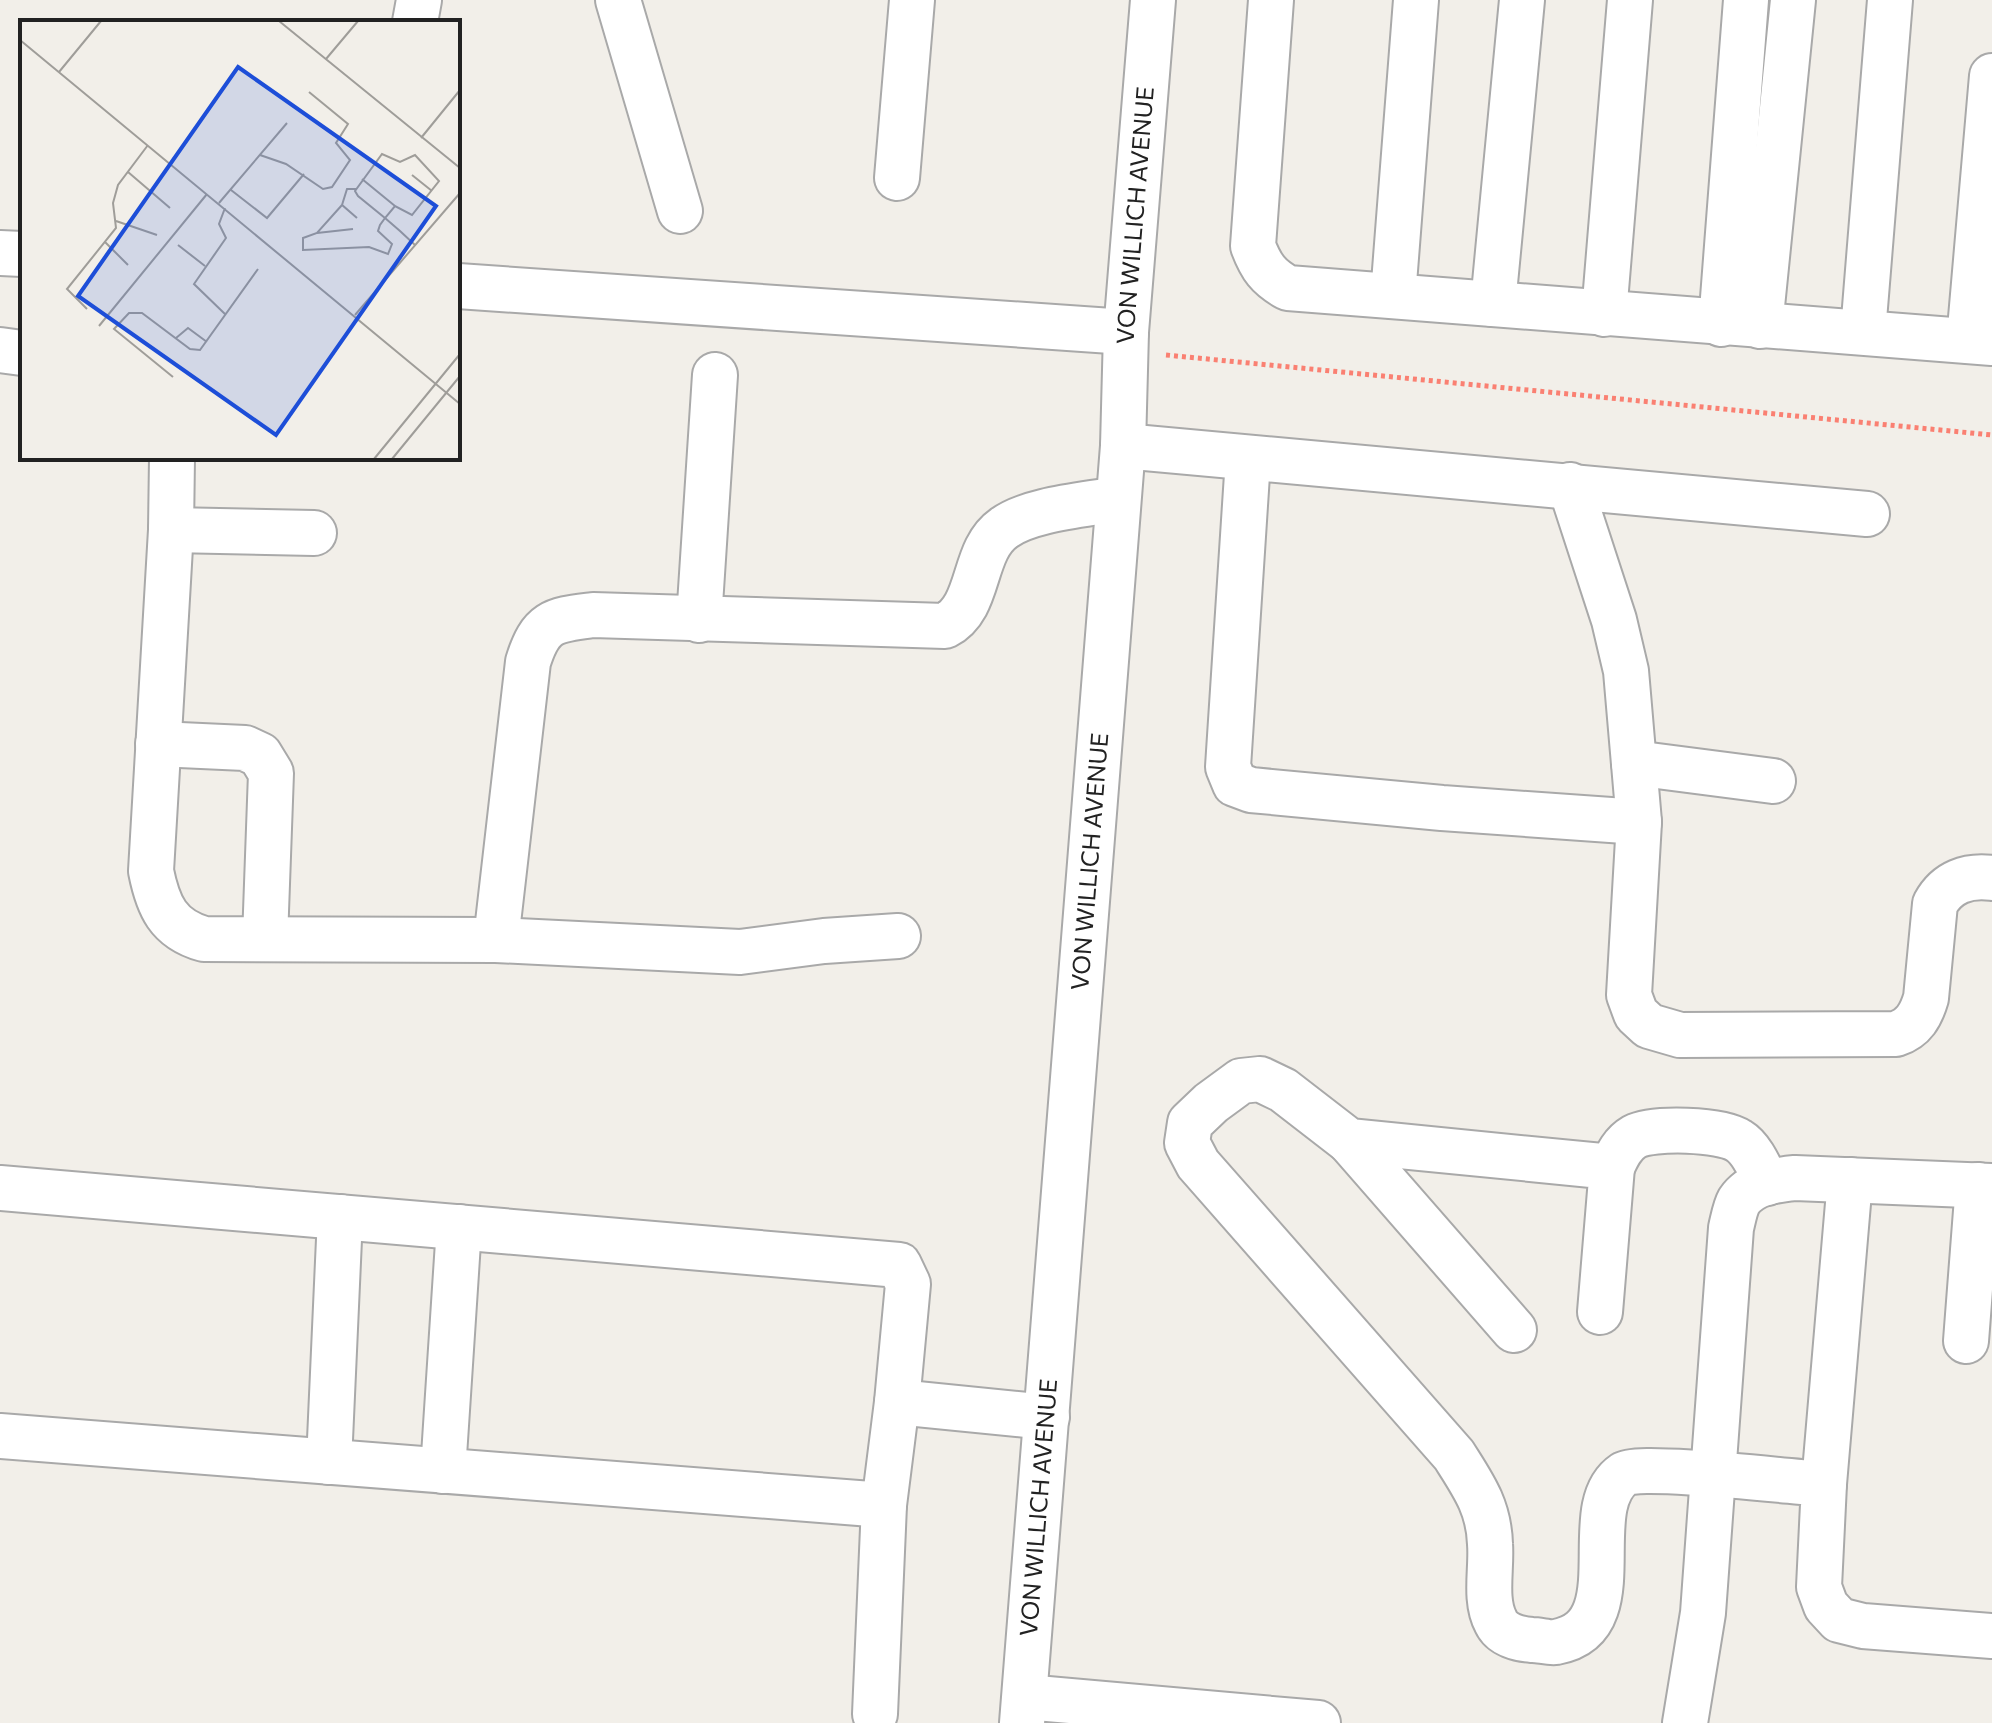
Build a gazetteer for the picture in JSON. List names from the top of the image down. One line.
{"streets":{"street":["VON WILLICH AVENUE"]}}
